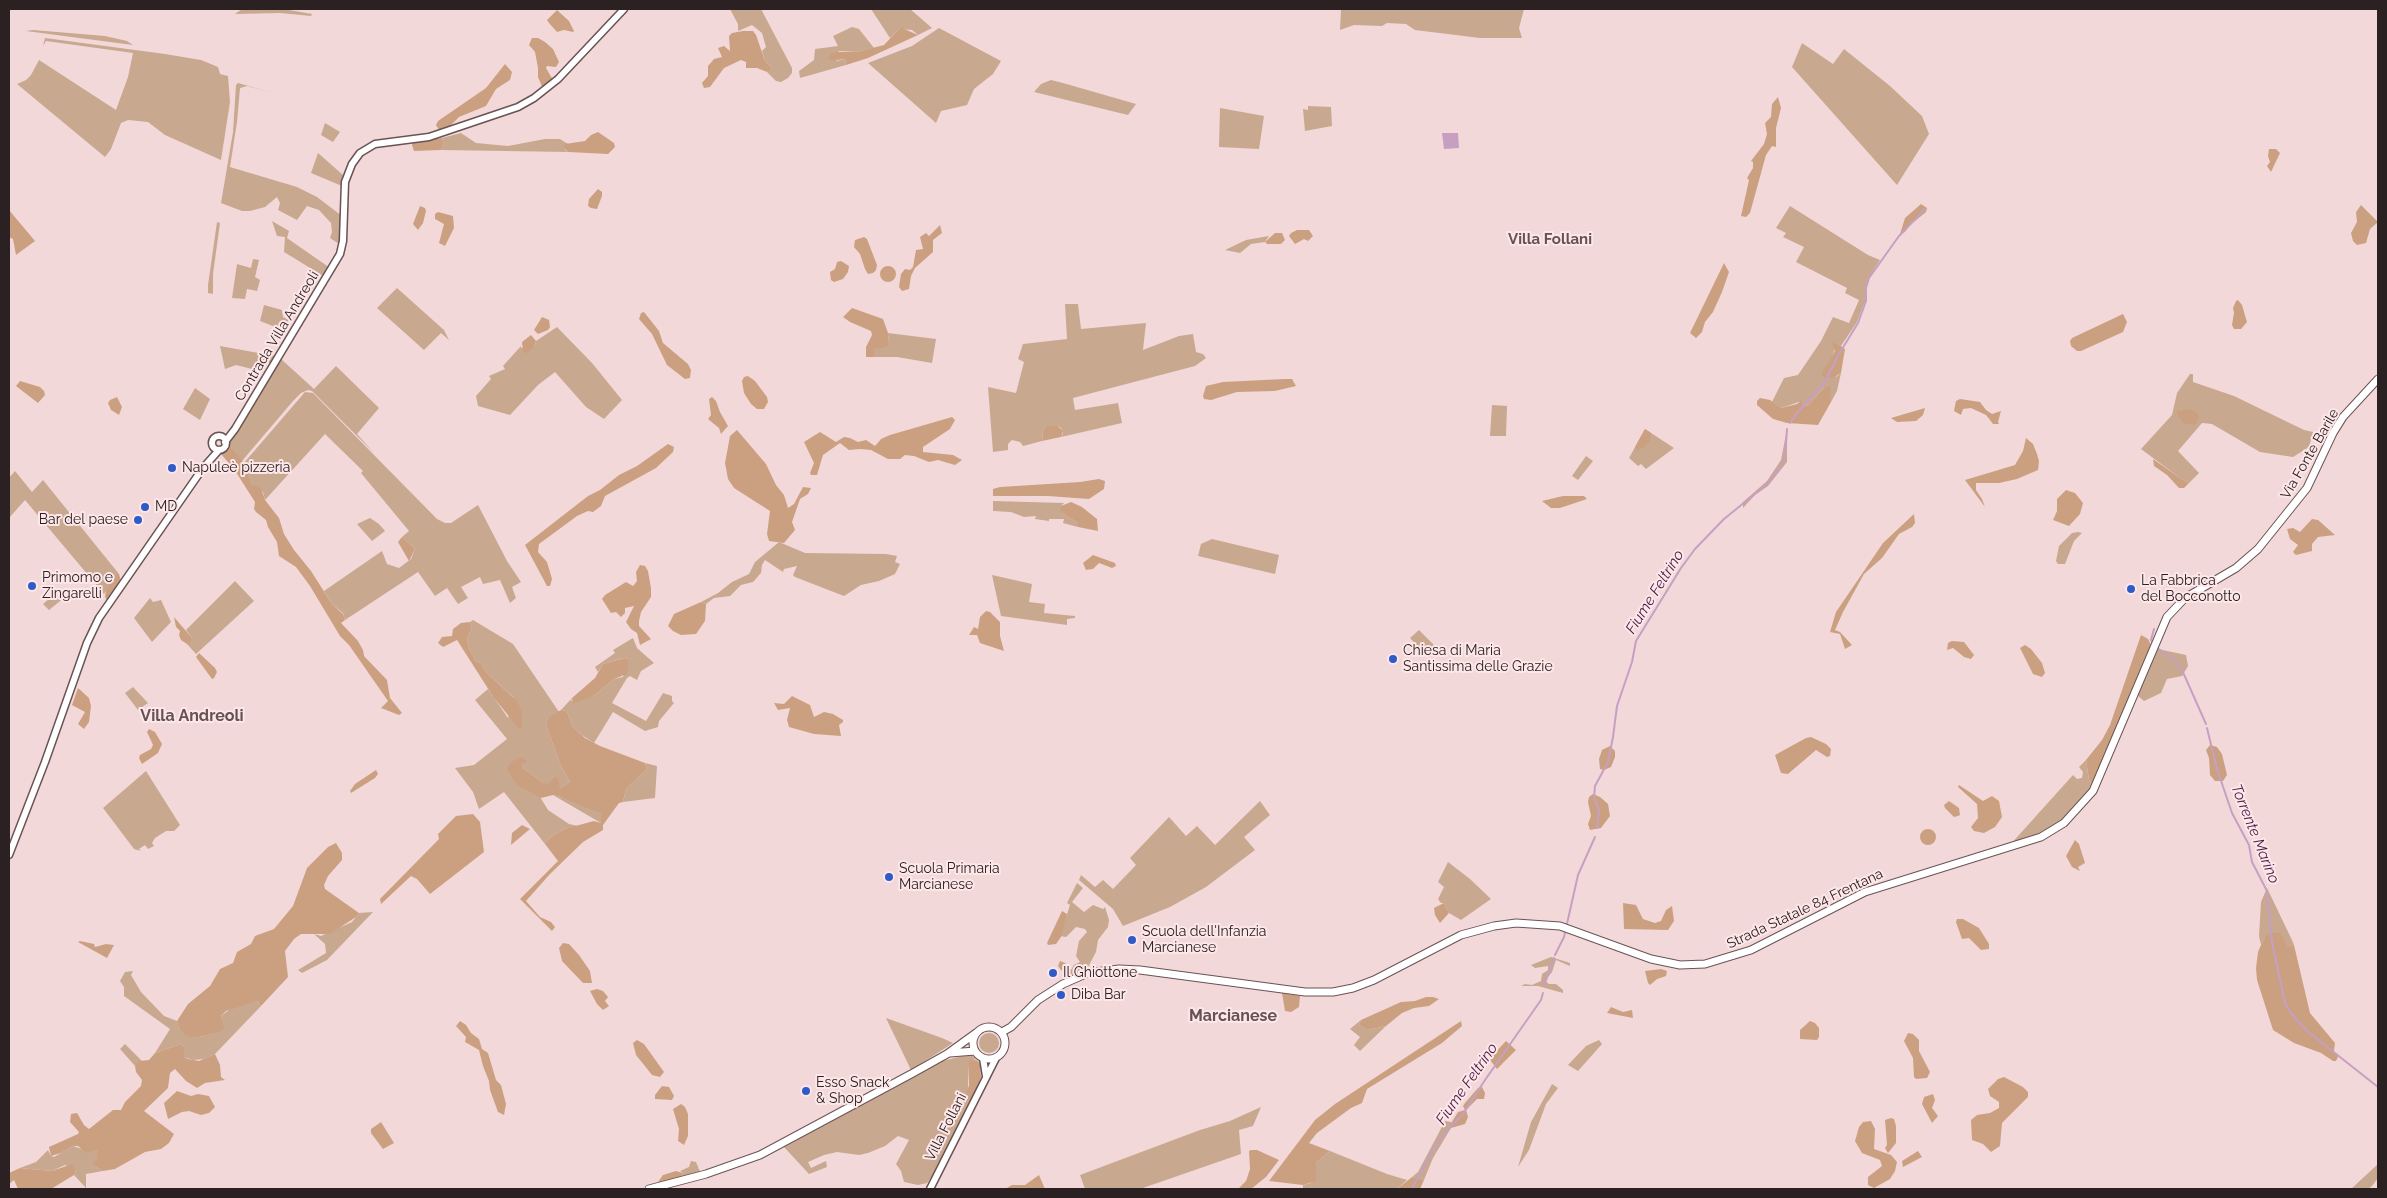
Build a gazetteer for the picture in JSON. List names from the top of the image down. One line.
{"streets":{"main road":["Contrada Villa Andreoli","Via Fonte Barile","Strada Statale 84 Frentana","Villa Follani"]},"crossings":[["Via Fonte Barile","Strada Statale 84 Frentana"],["Strada Statale 84 Frentana","Villa Follani"]],"districts":["Villa Follani","Villa Andreoli","Marcianese"],"water":["Fiume Feltrino","Torrente Marino"],"places":["Napuleè pizzeria","MD","Bar del paese","Primomo e Zingarelli","La Fabbrica del Bocconotto","Chiesa di Maria Santissima delle Grazie","Scuola Primaria Marcianese","Scuola dell'Infanzia Marcianese","Il Ghiottone","Diba Bar","Esso Snack & Shop"]}
